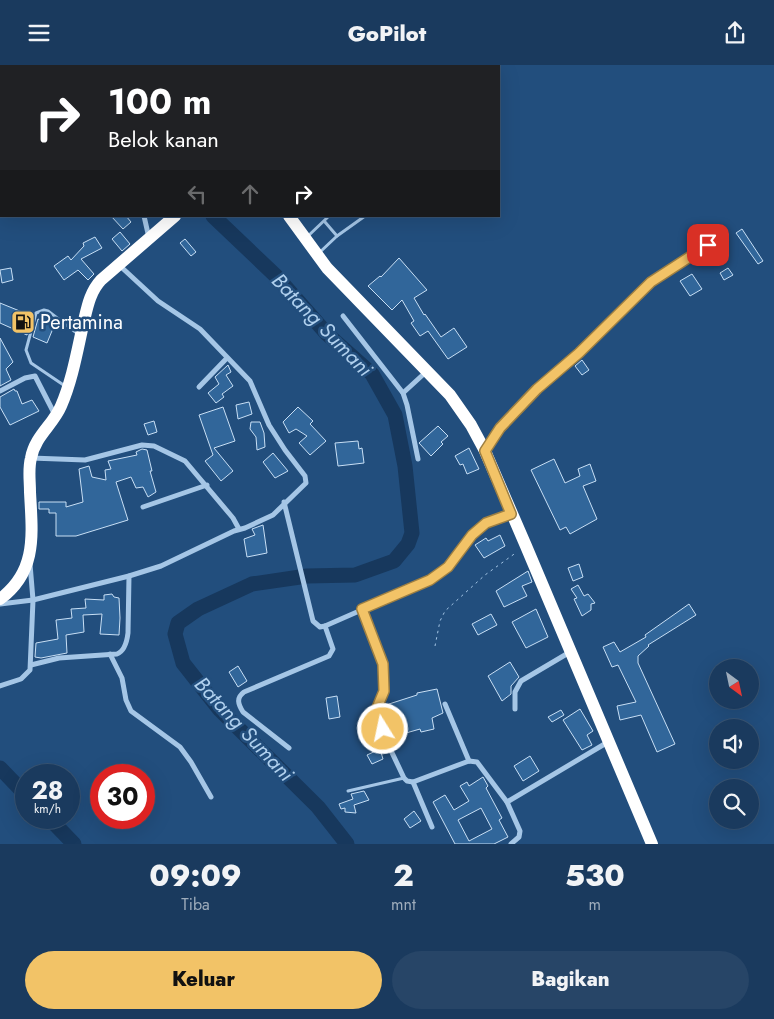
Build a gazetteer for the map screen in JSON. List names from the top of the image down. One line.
{"water":["Batang Sumani"],"places":{"fuel station":["Pertamina"]},"north":"bottom right","page":{"header":"GoPilot","turn":["100 m","Belok kanan"],"speed":"28 km/h","limit":"30","eta":["09:09","Tiba","2","mnt","530","m"],"buttons":["Keluar","Bagikan"]}}
